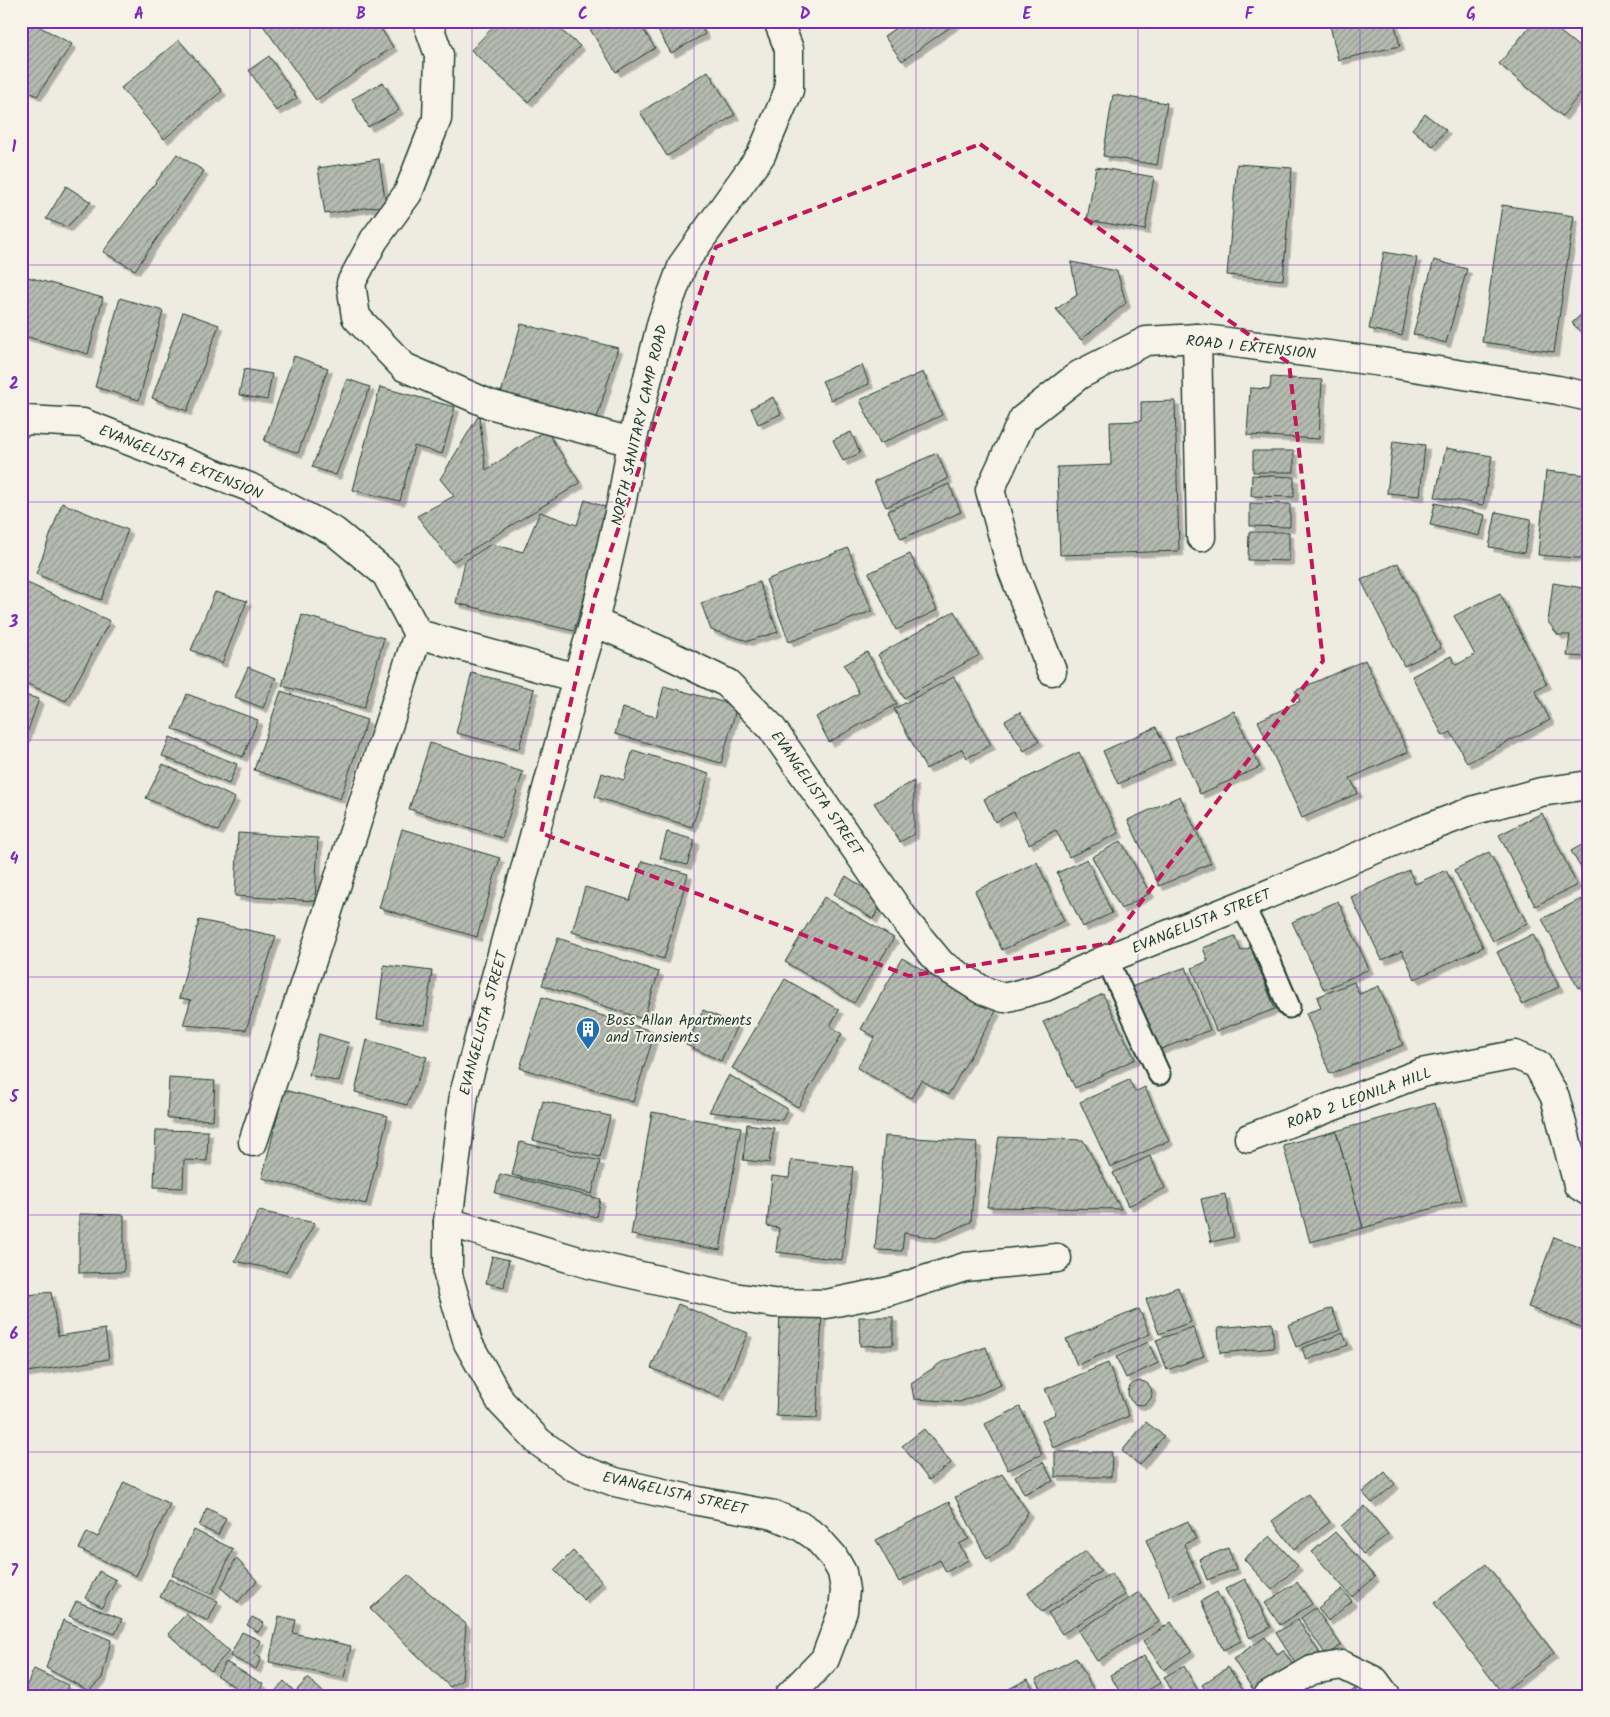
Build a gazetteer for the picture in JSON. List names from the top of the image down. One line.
{"streets":{"street":["ROAD 1 EXTENSION","NORTH SANITARY CAMP ROAD","EVANGELISTA EXTENSION","EVANGELISTA STREET","ROAD 2 LEONILA HILL"]},"crossings":[["NORTH SANITARY CAMP ROAD","EVANGELISTA STREET"]],"places":{"building":["Boss Allan Apartments and Transients"]},"grid":{"columns":["A","B","C","D","E","F","G"],"rows":["1","2","3","4","5","6","7"]}}
